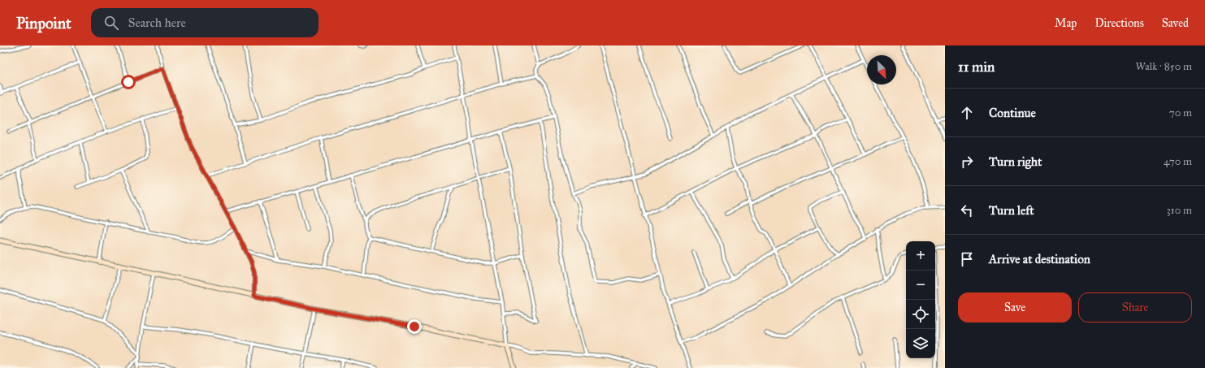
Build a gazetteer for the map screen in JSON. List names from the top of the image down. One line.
{"north":"bottom right","page":{"header":"Pinpoint","search":"Search here","nav":["Map","Directions","Saved"],"heading":["11 min","Walk · 850 m"],"list":[["Continue","70 m"],["Turn right","470 m"],["Turn left","310 m"],"Arrive at destination"],"map_buttons":["+","−"],"buttons":["Save","Share"]}}
